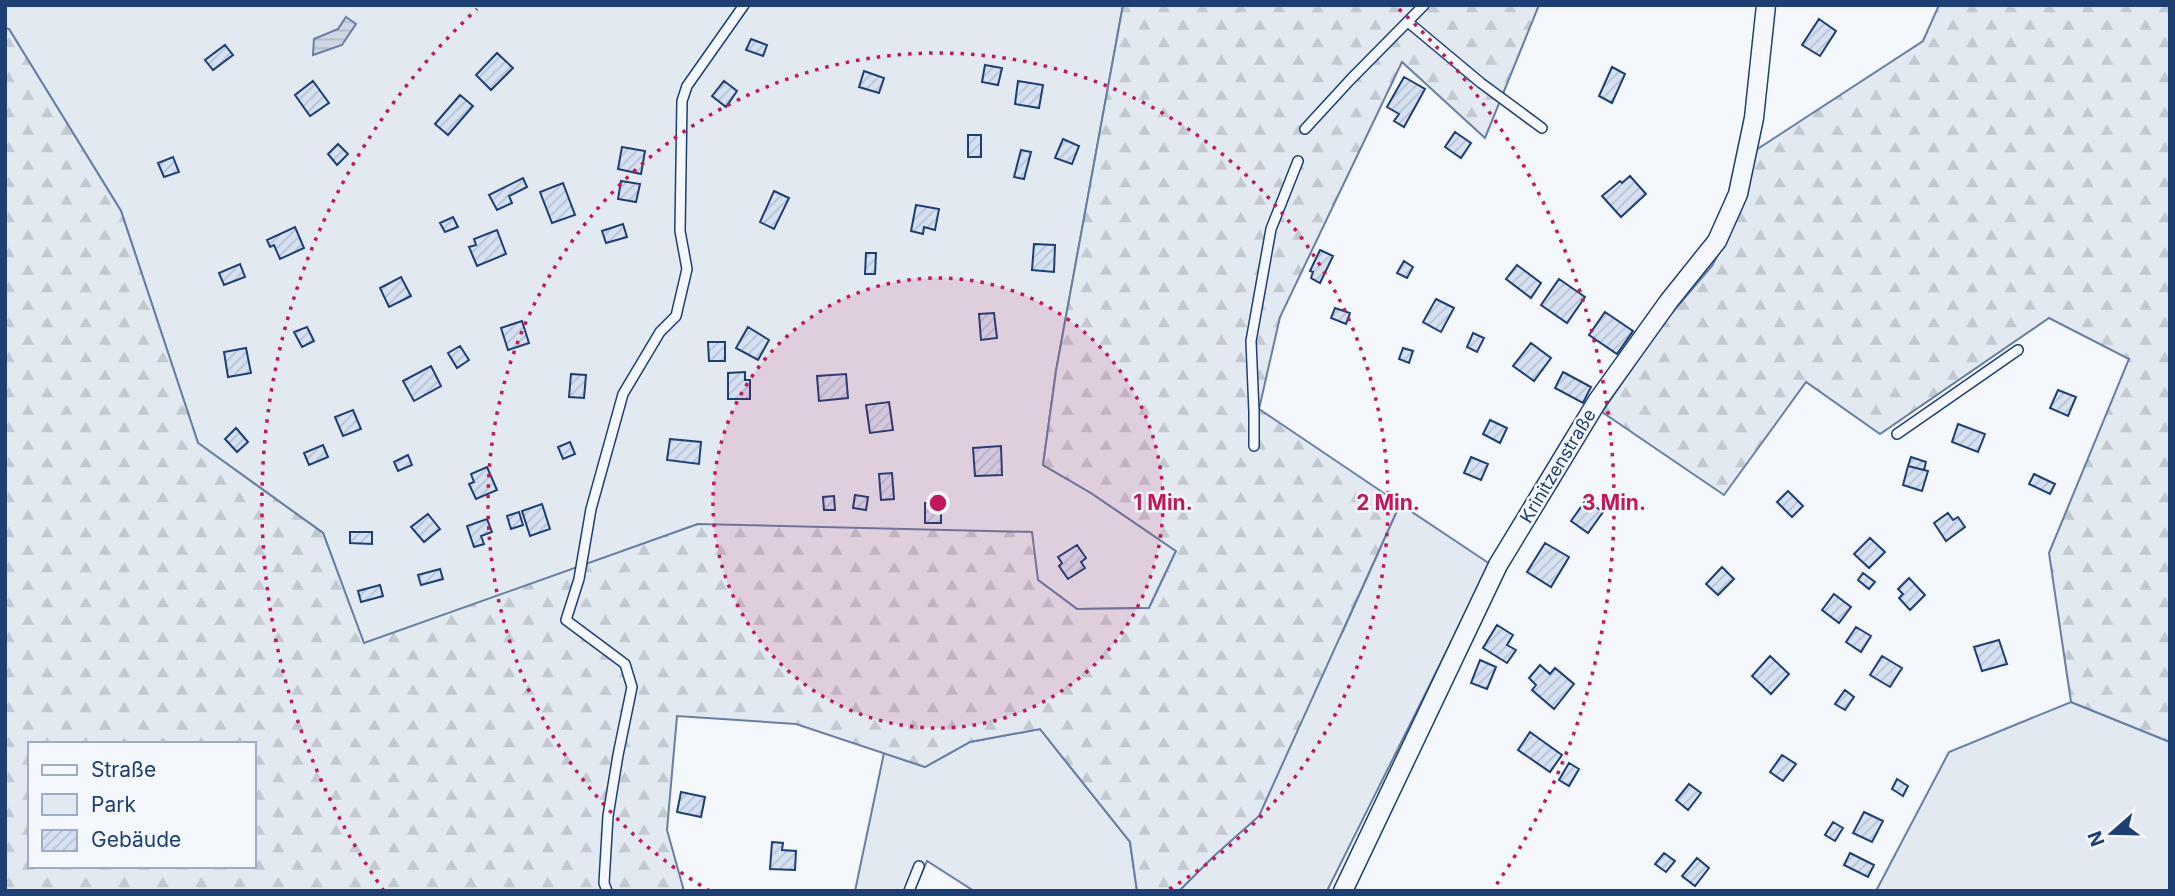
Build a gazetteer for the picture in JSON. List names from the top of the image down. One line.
{"streets":{"street":["Krinitzenstraße"]},"legend":["Straße","Park","Gebäude"],"north":"left","rings":["1 Min.","2 Min.","3 Min."]}
